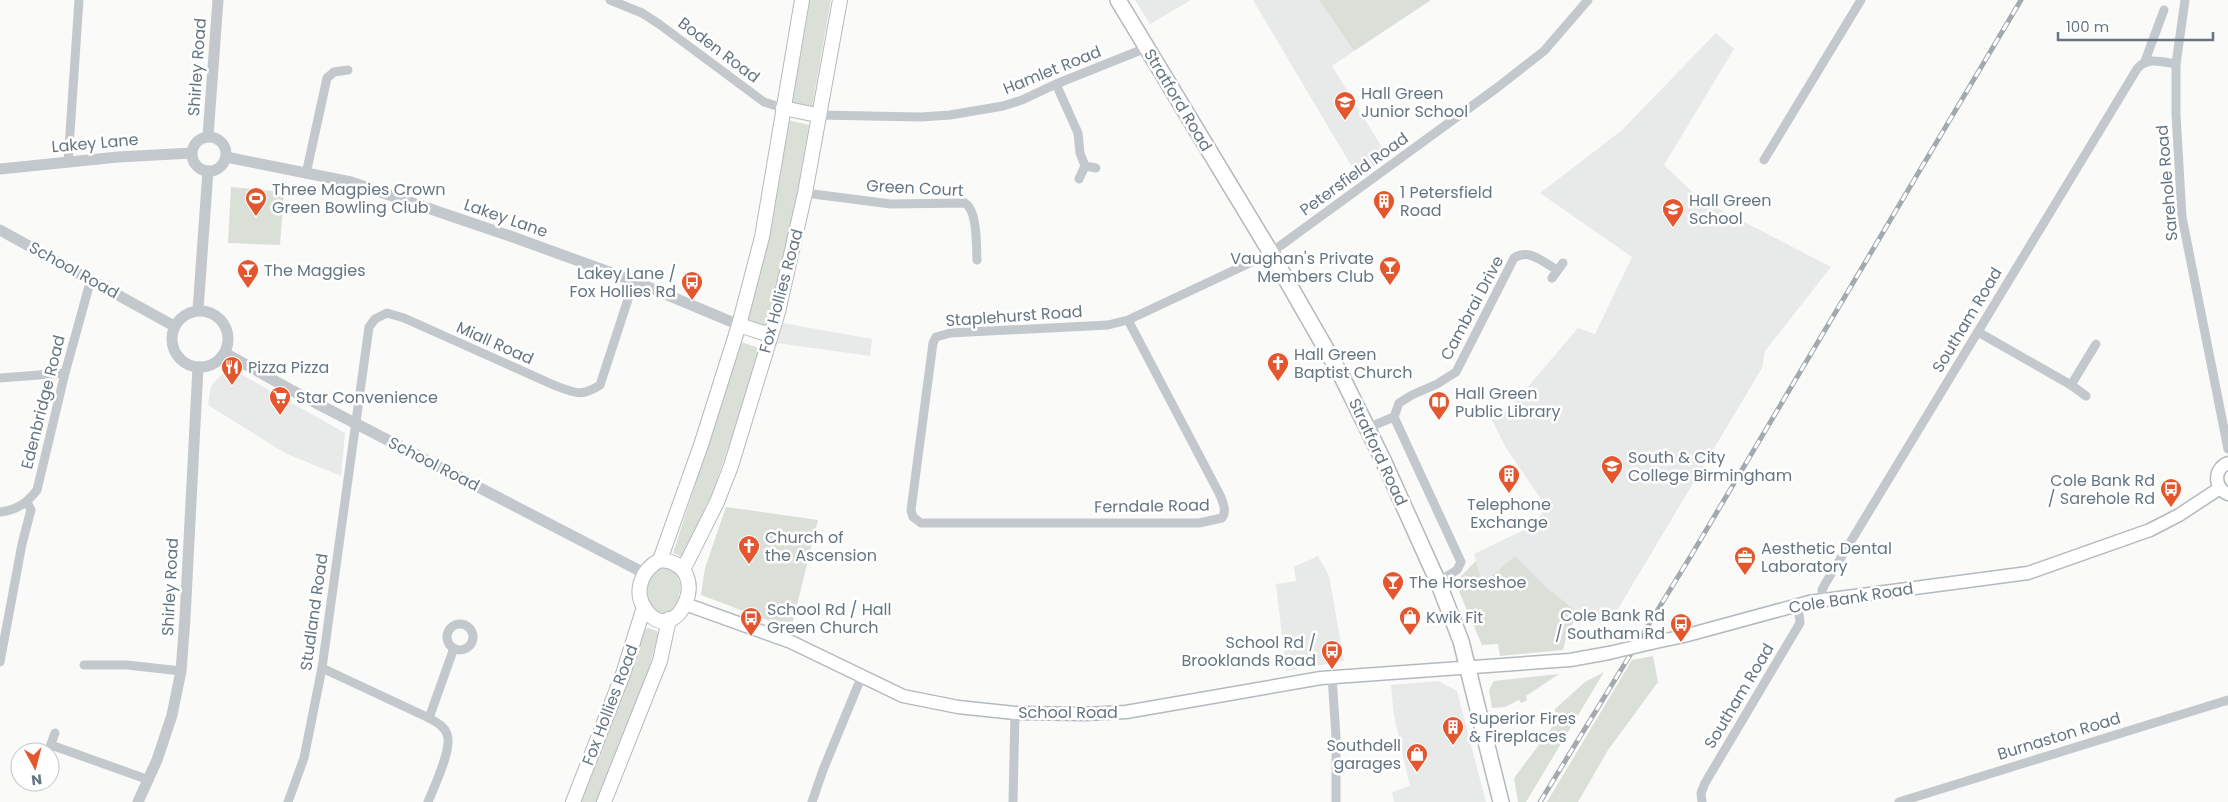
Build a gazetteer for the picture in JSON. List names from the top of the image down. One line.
{"streets":{"highway":["Stratford Road"],"main road":["School Road","Fox Hollies Road","Cole Bank Road"],"street":["Boden Road","Shirley Road","Hamlet Road","Lakey Lane","Petersfield Road","Sarehole Road","Green Court","Cambrai Drive","Staplehurst Road","Southam Road","Miall Road","Edenbridge Road","Ferndale Road","Studland Road","Burnaston Road"]},"crossings":[["Boden Road","Fox Hollies Road"],["Shirley Road","Lakey Lane"],["Shirley Road","School Road"],["Hamlet Road","Stratford Road"],["Hamlet Road","Fox Hollies Road"],["Stratford Road","Petersfield Road"],["Stratford Road","School Road"],["Stratford Road","Staplehurst Road"],["Stratford Road","Cole Bank Road"],["Lakey Lane","Fox Hollies Road"],["Lakey Lane","Miall Road"],["Petersfield Road","Staplehurst Road"],["Green Court","Fox Hollies Road"],["School Road","Fox Hollies Road"],["School Road","Miall Road"],["School Road","Edenbridge Road"],["School Road","Cole Bank Road"],["School Road","Studland Road"],["Staplehurst Road","Ferndale Road"],["Southam Road","Cole Bank Road"],["Miall Road","Studland Road"]],"places":{"school or university":["Hall Green Junior School","Hall Green School","South & City College Birmingham"],"sports":["Three Magpies Crown Green Bowling Club"],"building":["1 Petersfield Road","Telephone Exchange","Superior Fires & Fireplaces"],"bar":["Vaughan's Private Members Club","The Maggies","The Horseshoe"],"bus stop":["Lakey Lane / Fox Hollies Rd","Cole Bank Rd / Sarehole Rd","School Rd / Hall Green Church","Cole Bank Rd / Southam Rd","School Rd / Brooklands Road"],"church":["Hall Green Baptist Church","Church of the Ascension"],"restaurant":["Pizza Pizza"],"supermarket":["Star Convenience"],"library":["Hall Green Public Library"],"office":["Aesthetic Dental Laboratory"],"shop":["Kwik Fit","Southdell garages"]},"scale_bar":"100 m","north":"bottom"}
